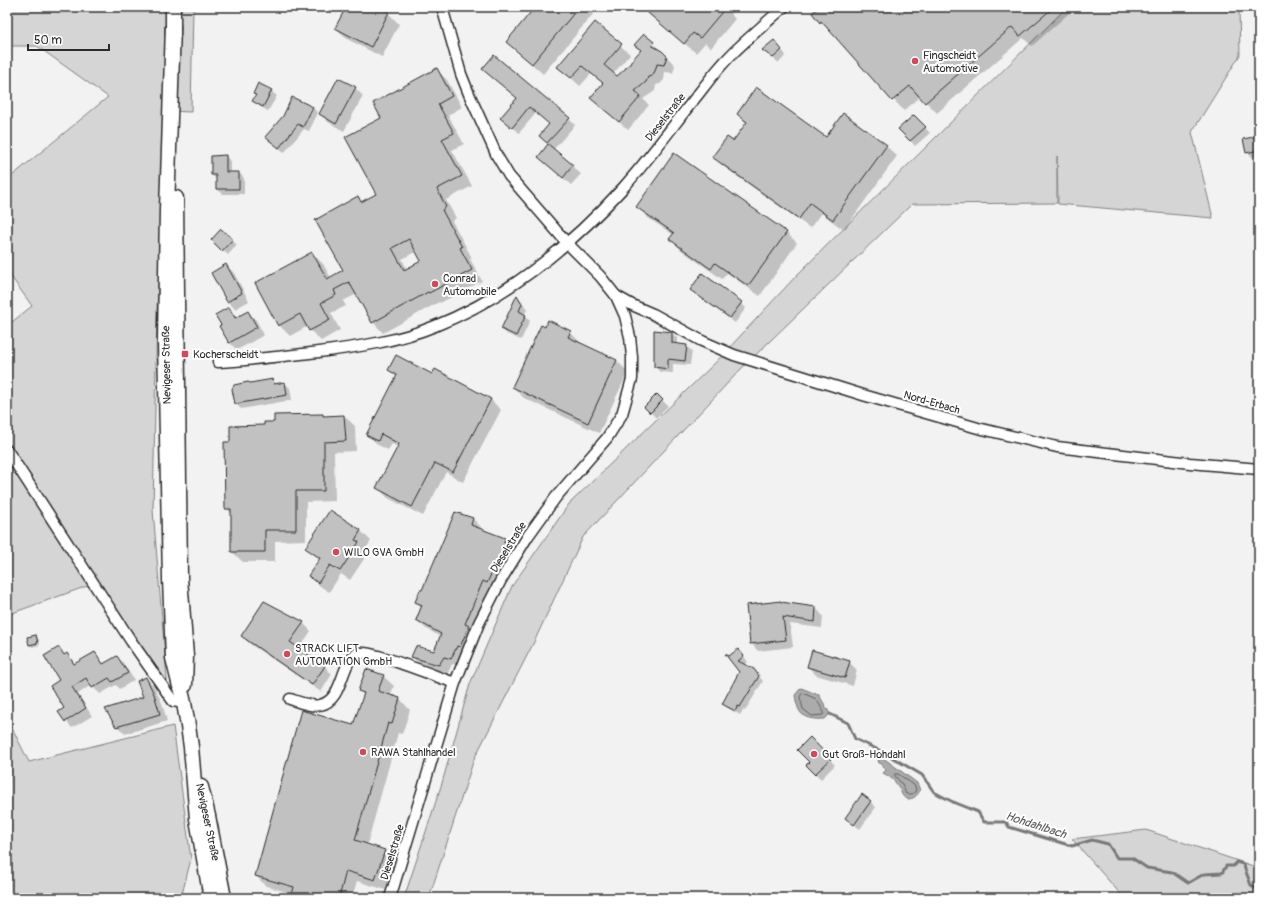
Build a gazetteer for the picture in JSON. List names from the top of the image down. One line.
{"streets":{"main road":["Nevigeser Straße"],"street":["Dieselstraße","Nord-Erbach"]},"crossings":[["Dieselstraße","Nord-Erbach"]],"water":["Hohdahlbach"],"places":{"other":["Fingscheidt Automotive","Conrad Automobile","WILO GVA GmbH","STRACK LIFT AUTOMATION GmbH","RAWA Stahlhandel","Gut Groß-Hohdahl"],"transit":["Kocherscheidt"]},"scale_bar":"50 m"}
